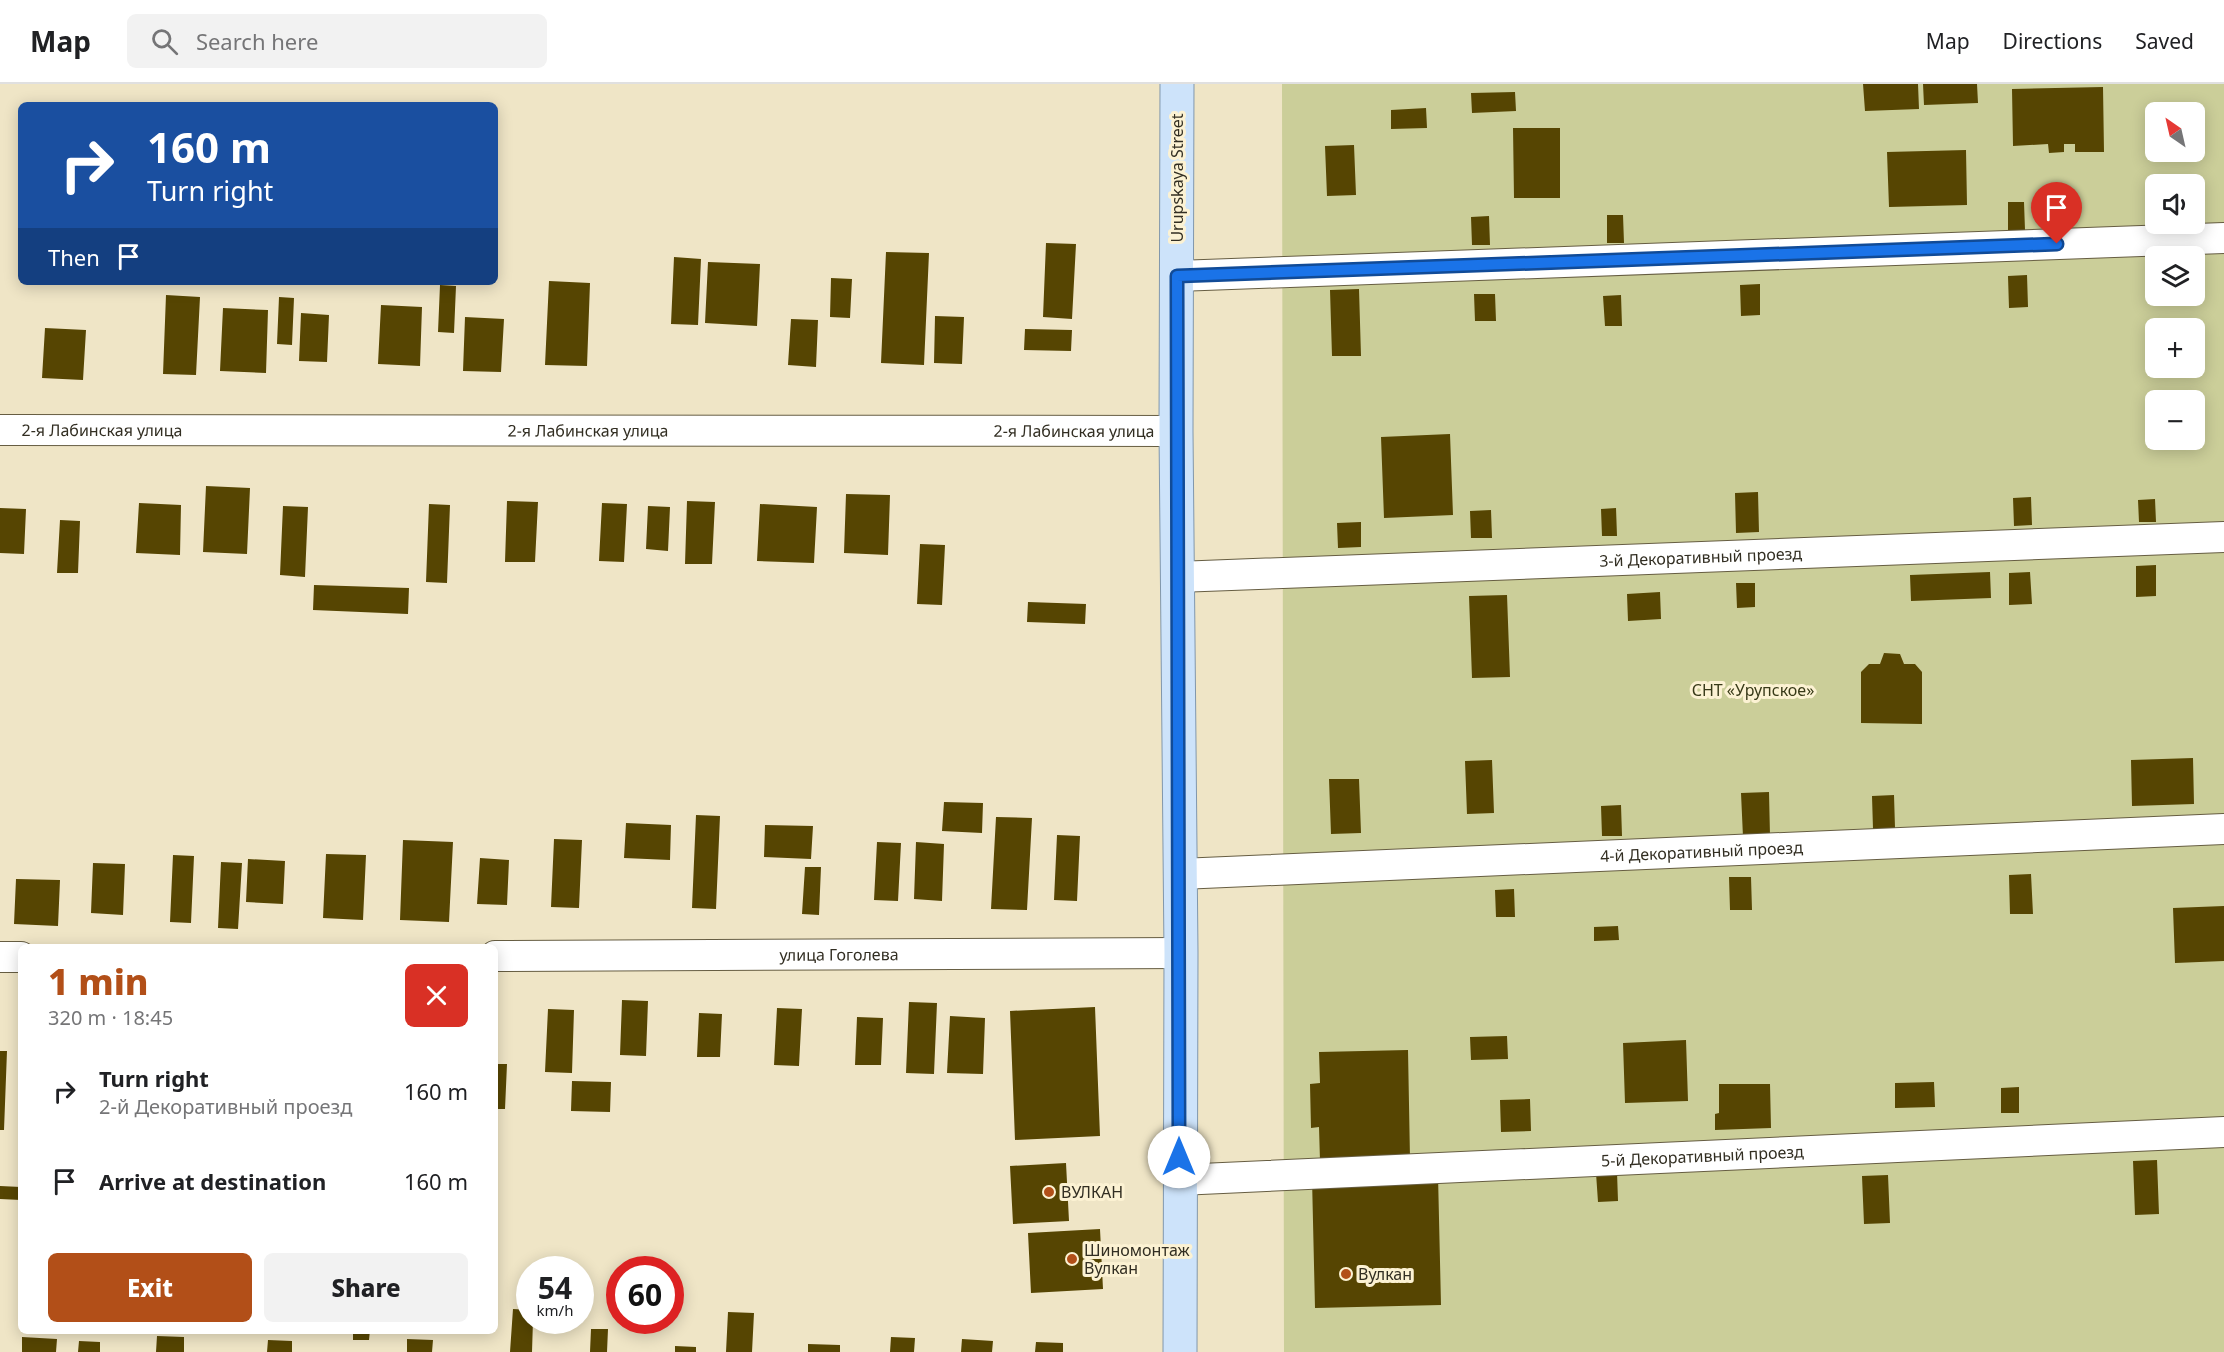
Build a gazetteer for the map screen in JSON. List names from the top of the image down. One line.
{"streets":{"main road":["Urupskaya Street"],"street":["2-я Лабинская улица","3-й Декоративный проезд","4-й Декоративный проезд","улица Гоголева","5-й Декоративный проезд"]},"crossings":[["Urupskaya Street","2-я Лабинская улица"],["Urupskaya Street","3-й Декоративный проезд"],["Urupskaya Street","4-й Декоративный проезд"],["Urupskaya Street","улица Гоголева"],["Urupskaya Street","5-й Декоративный проезд"]],"parks":["СНТ «Урупское»"],"places":["ВУЛКАН","Шиномонтаж Вулкан","Вулкан"],"north":"top left","page":{"header":"Map","search":"Search here","nav":["Map","Directions","Saved"],"map_buttons":["+","−"],"turn":["160 m","Turn right"],"then":"Then","heading":["1 min","320 m · 18:45"],"list":[{"name":"Turn right","note":"2-й Декоративный проезд","value":"160 m"},{"name":"Arrive at destination","value":"160 m"}],"buttons":["Exit","Share"],"speed":"54 km/h","limit":"60"}}
